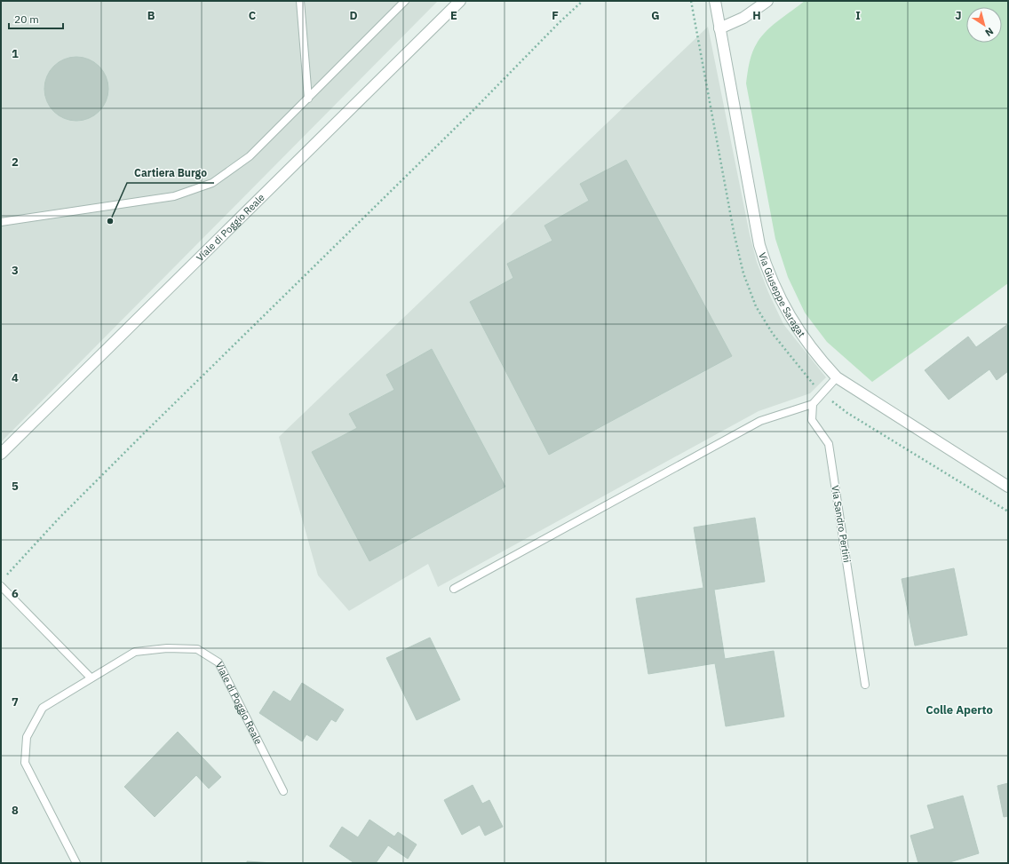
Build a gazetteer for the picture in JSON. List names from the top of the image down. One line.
{"streets":{"street":["Viale di Poggio Reale","Via Giuseppe Saragat"],"lane":["Via Sandro Pertini"]},"districts":["Colle Aperto"],"places":["Cartiera Burgo"],"scale_bar":"20 m","north":"bottom right","grid":{"columns":["B","C","D","E","F","G","H","I","J"],"rows":["1","2","3","4","5","6","7","8"]}}
